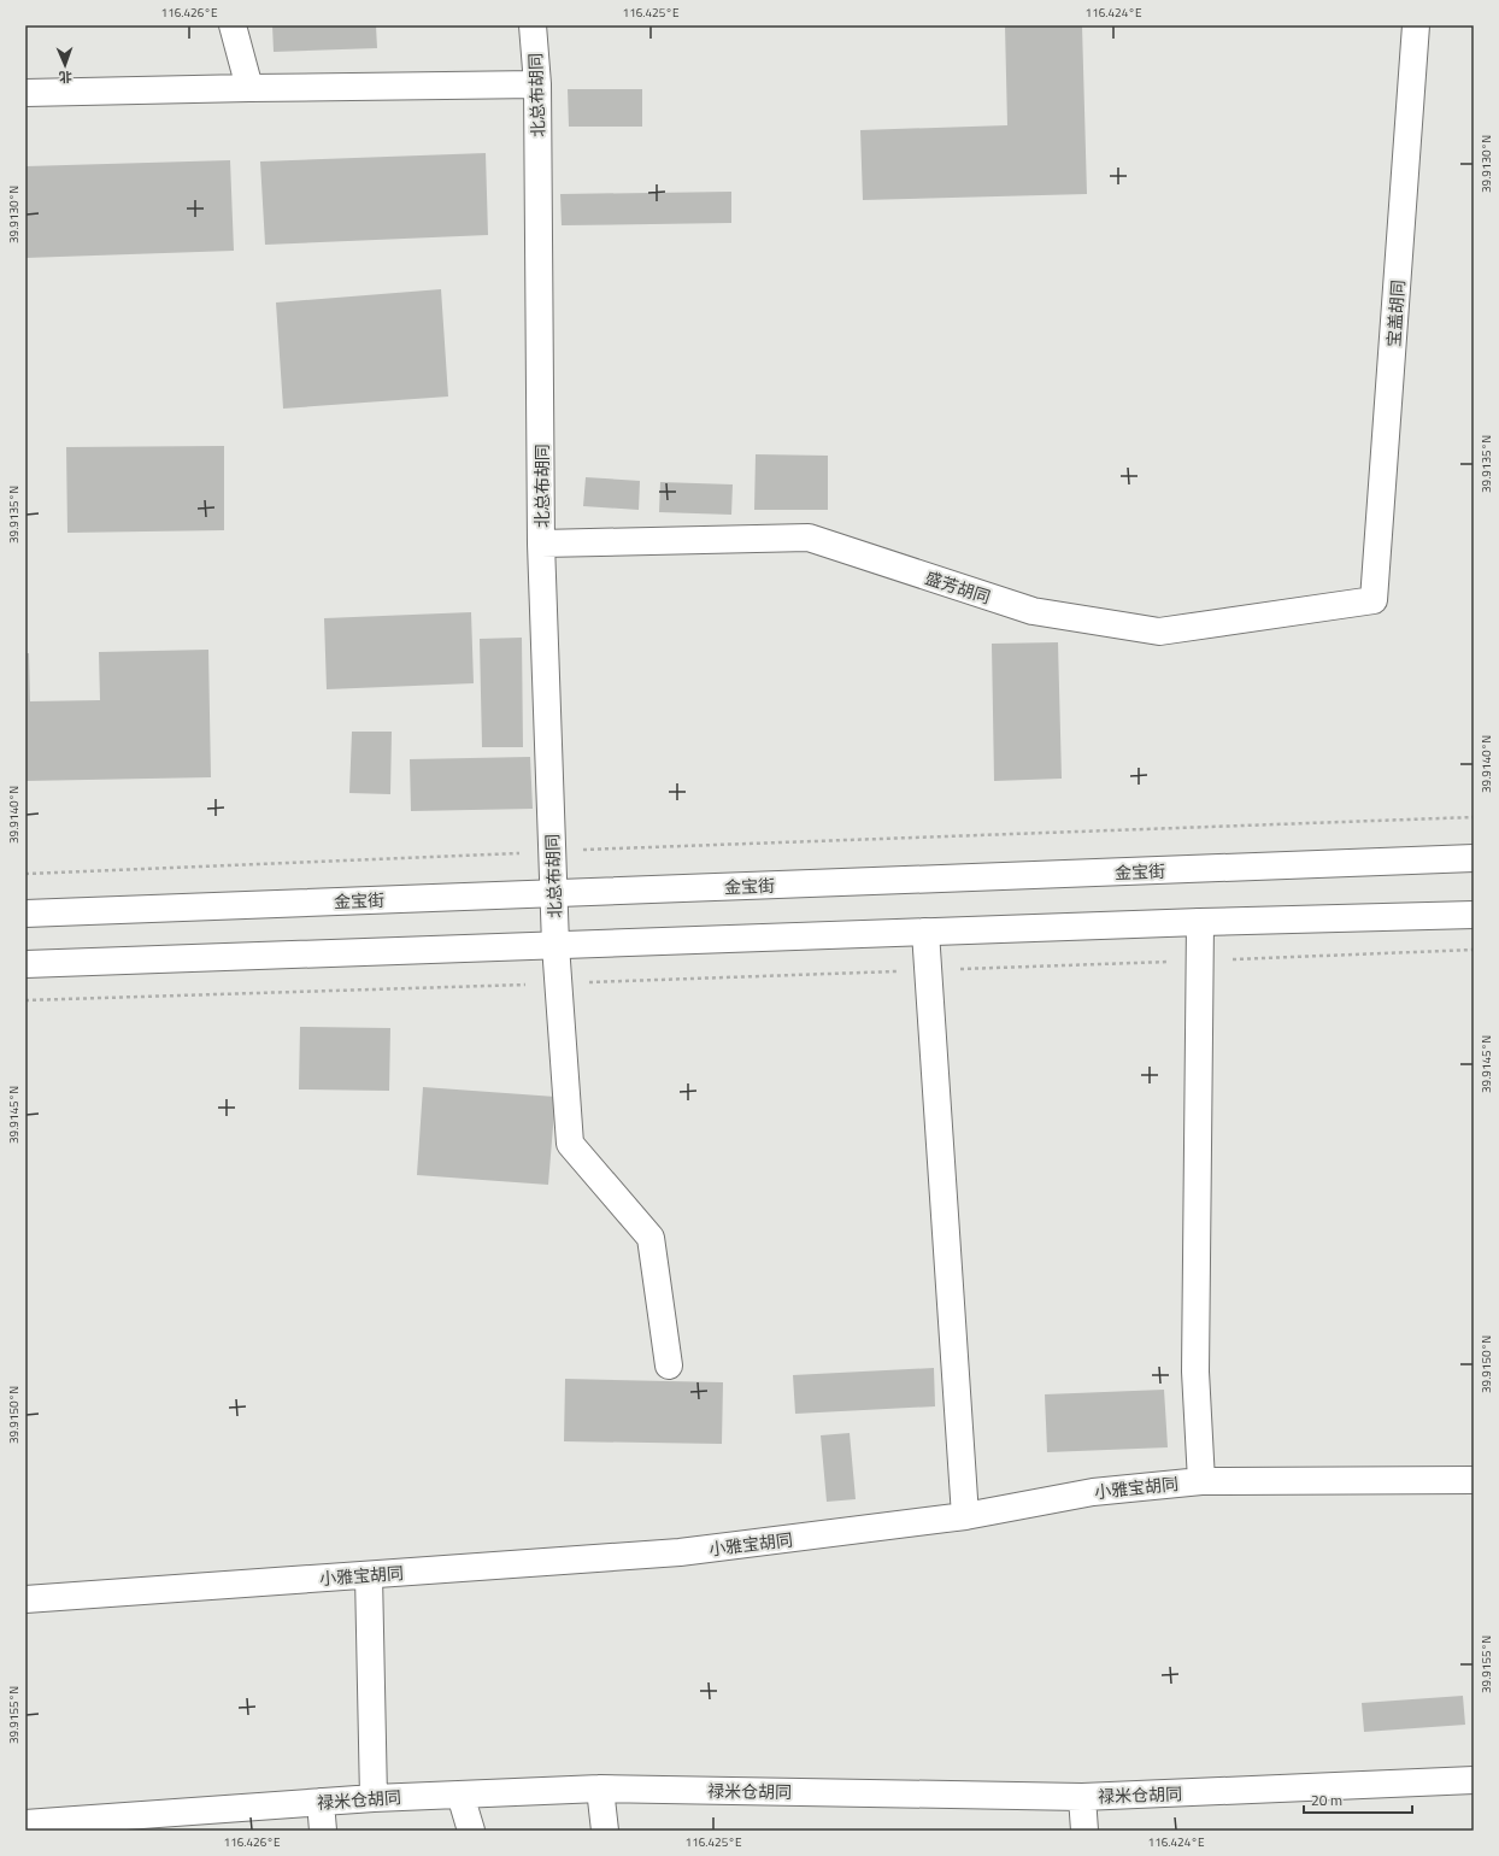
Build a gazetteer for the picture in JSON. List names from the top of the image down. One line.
{"streets":{"main road":["北总布胡同","宝盖胡同","盛芳胡同","金宝街","小雅宝胡同","禄米仓胡同"]},"crossings":[["北总布胡同","盛芳胡同"],["北总布胡同","金宝街"],["宝盖胡同","盛芳胡同"]],"scale_bar":"20 m","north":"bottom","coordinates":["116.426°E","116.425°E","116.424°E","39.9130°N","39.9135°N","39.9140°N","39.9145°N","39.9150°N","39.9155°N"]}
